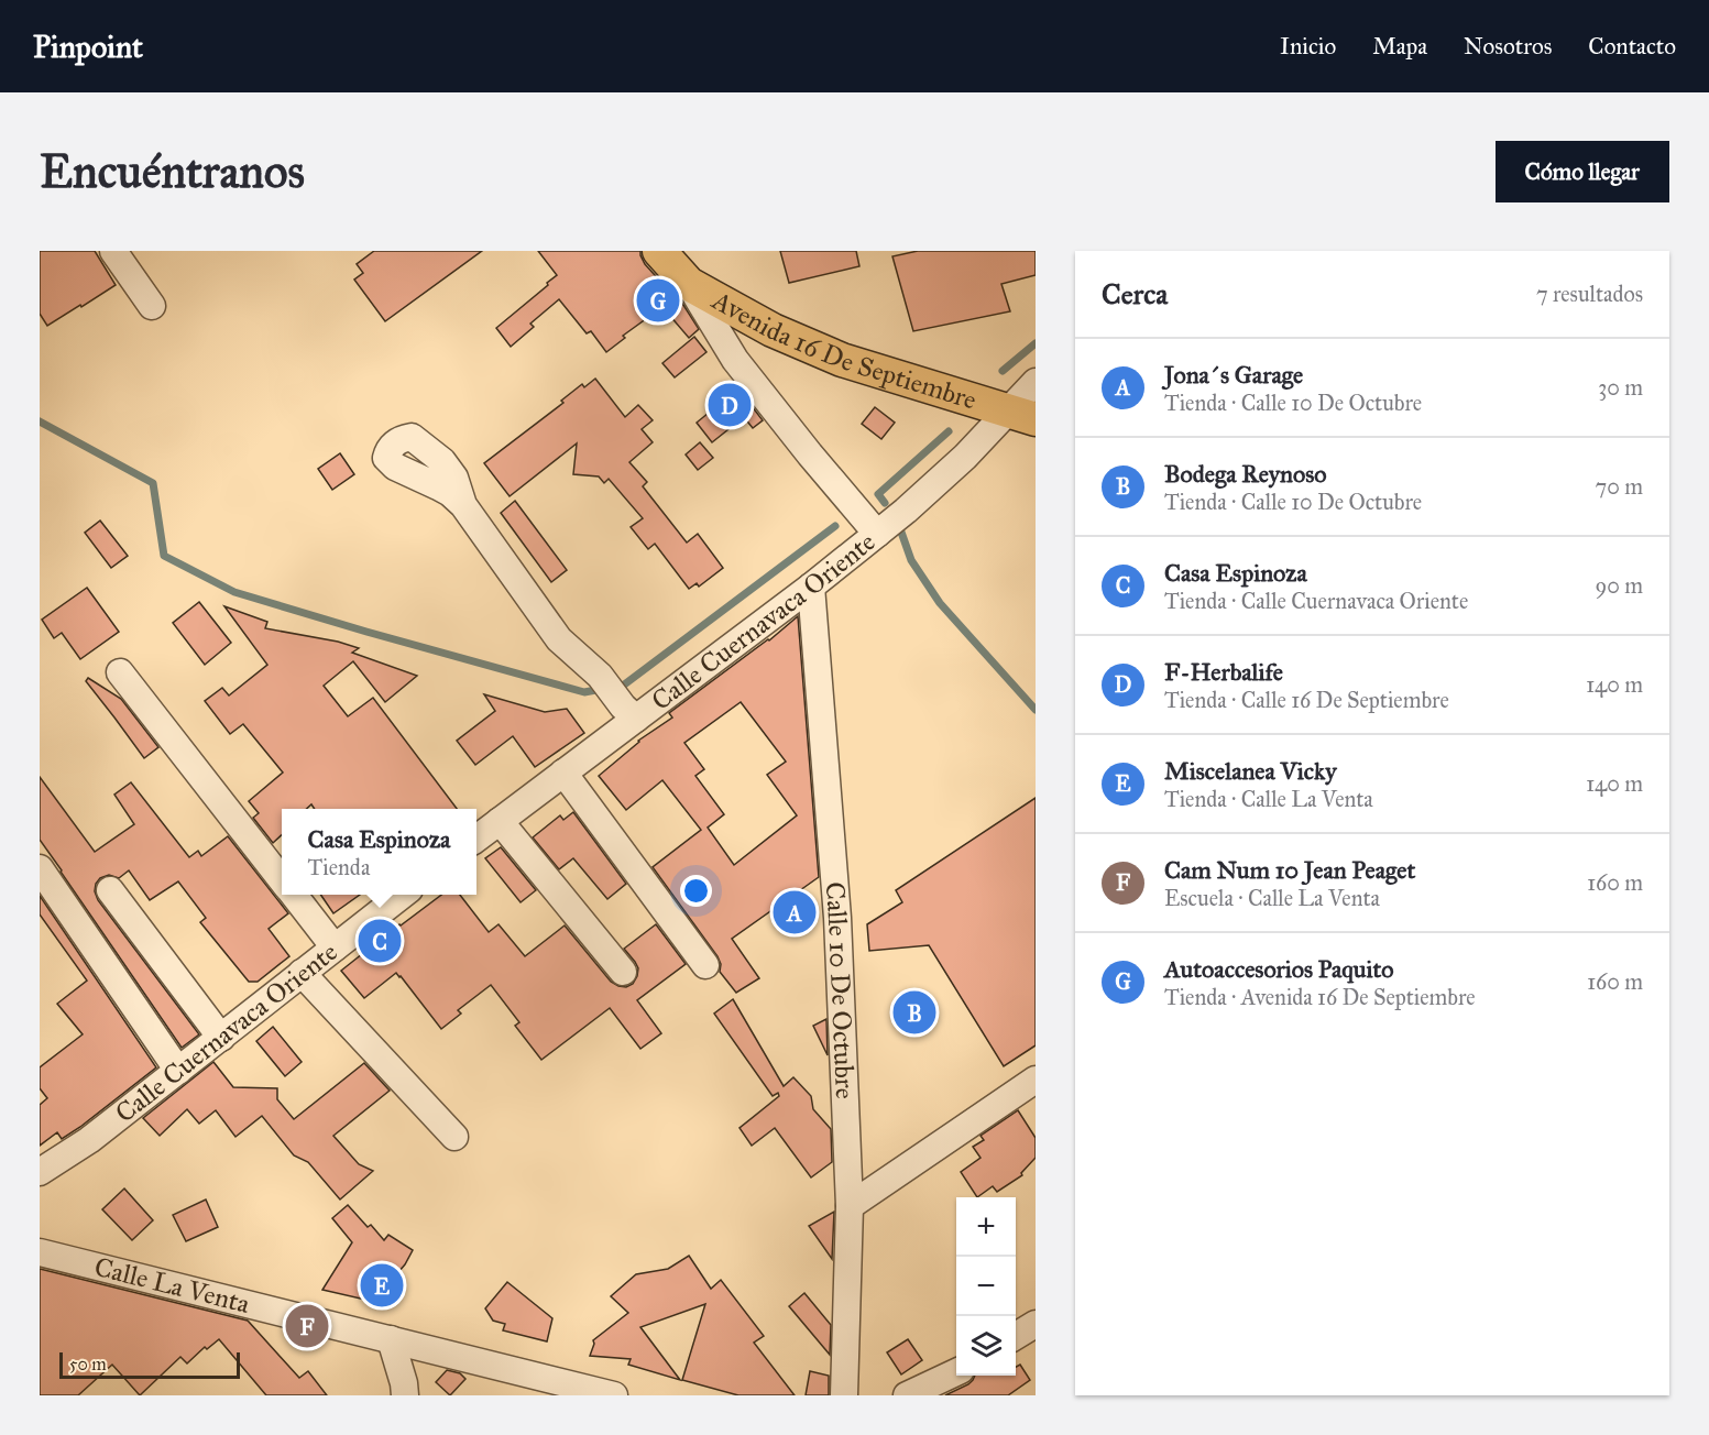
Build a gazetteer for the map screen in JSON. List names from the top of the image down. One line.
{"streets":{"main road":["Avenida 16 De Septiembre"],"street":["Calle Cuernavaca Oriente","Calle 10 De Octubre","Calle La Venta"]},"crossings":[["Avenida 16 De Septiembre","Calle Cuernavaca Oriente"],["Calle Cuernavaca Oriente","Calle 10 De Octubre"]],"scale_bar":"50 m","page":{"header":"Pinpoint","nav":["Inicio","Mapa","Nosotros","Contacto"],"buttons":"Cómo llegar","title":"Encuéntranos","heading":["Cerca","7 resultados"],"pins":["G","D","A","C","B","E","F"],"list":[{"mark":"A","name":"Jona´s Garage","note":"Tienda · Calle 10 De Octubre","value":"30 m"},{"mark":"B","name":"Bodega Reynoso","note":"Tienda · Calle 10 De Octubre","value":"70 m"},{"mark":"C","name":"Casa Espinoza","note":"Tienda · Calle Cuernavaca Oriente","value":"90 m"},{"mark":"D","name":"F-Herbalife","note":"Tienda · Calle 16 De Septiembre","value":"140 m"},{"mark":"E","name":"Miscelanea Vicky","note":"Tienda · Calle La Venta","value":"140 m"},{"mark":"F","name":"Cam Num 10 Jean Peaget","note":"Escuela · Calle La Venta","value":"160 m"},{"mark":"G","name":"Autoaccesorios Paquito","note":"Tienda · Avenida 16 De Septiembre","value":"160 m"}],"popup":["Casa Espinoza","Tienda"],"map_buttons":["+","−"],"scale":"50 m"}}
